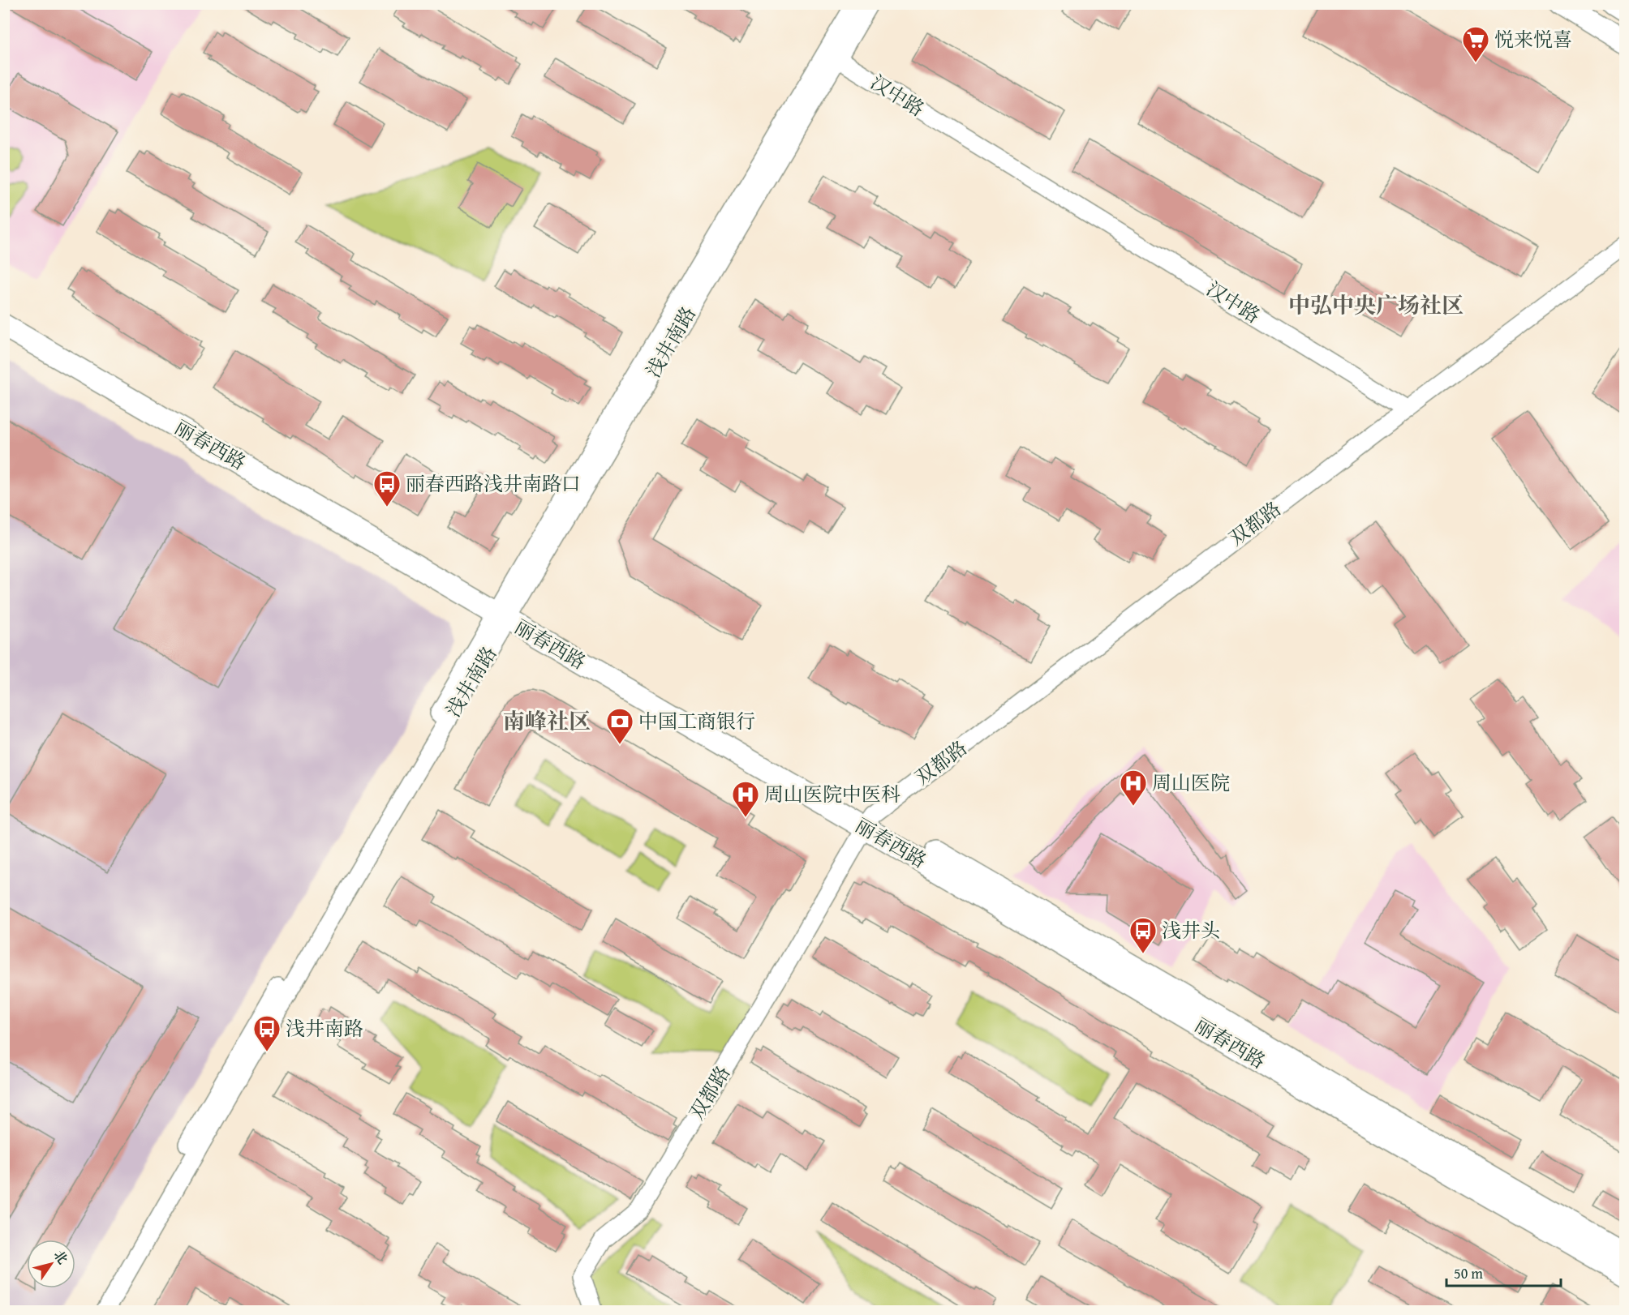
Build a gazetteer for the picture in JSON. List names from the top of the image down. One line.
{"streets":{"main road":["丽春西路"],"street":["汉中路","浅井南路","双都路"]},"crossings":[["汉中路","浅井南路"],["汉中路","双都路"],["浅井南路","丽春西路"],["丽春西路","双都路"]],"districts":["中弘中央广场社区","南峰社区"],"places":{"supermarket":["悦来悦喜"],"bus stop":["丽春西路浅井南路口","浅井头","浅井南路"],"bank":["中国工商银行"],"hospital":["周山医院","周山医院中医科"]},"scale_bar":"50 m","north":"top right"}
